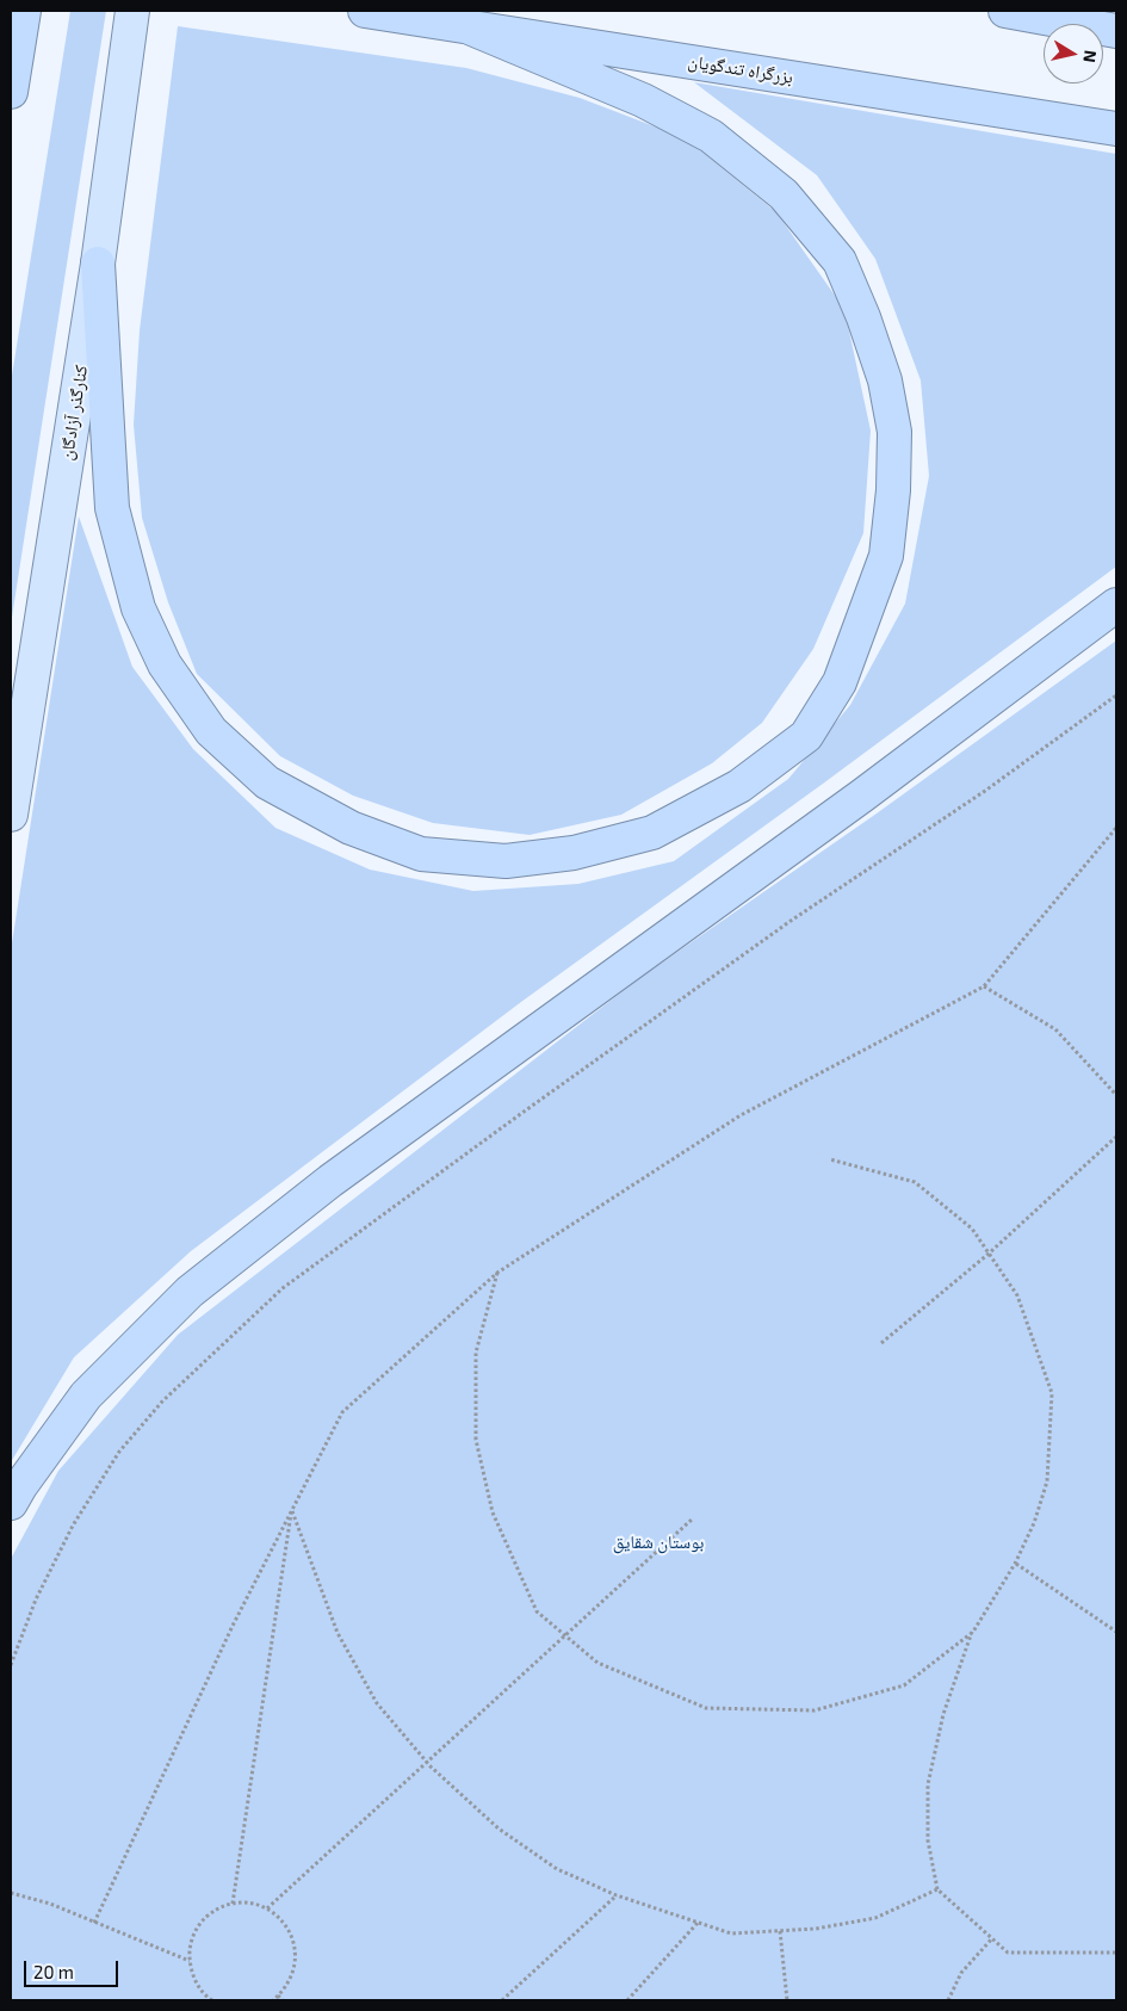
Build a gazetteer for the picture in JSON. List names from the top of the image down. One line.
{"streets":{"highway":["بزرگراه تندگویان"],"main road":["کنارگذر آزادگان"]},"parks":["بوستان شقایق"],"scale_bar":"20 m","north":"right"}
